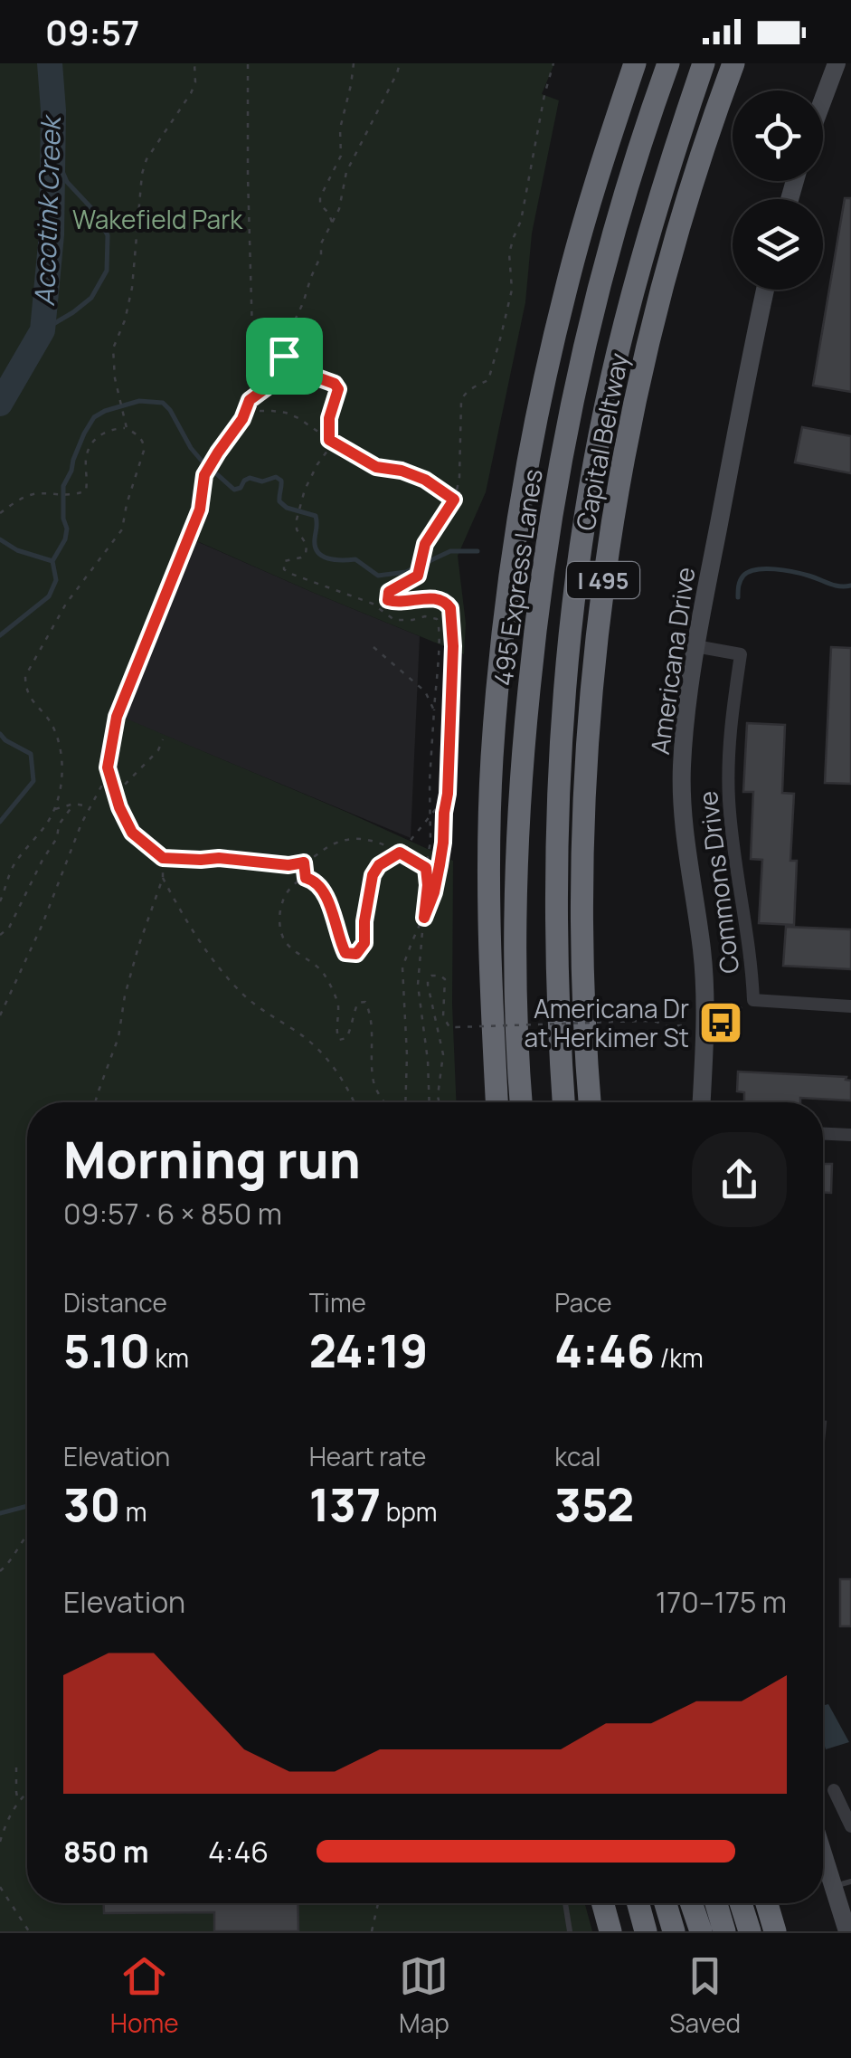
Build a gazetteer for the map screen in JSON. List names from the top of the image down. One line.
{"streets":{"highway":["Capital Beltway","495 Express Lanes","I 495"],"street":["Americana Drive","Commons Drive"]},"crossings":[["Americana Drive","Commons Drive"]],"water":["Accotink Creek"],"parks":["Wakefield Park"],"places":{"bus stop":["Americana Dr at Herkimer St"]},"page":{"status":"09:57","heading":["Morning run","09:57 · 6 × 850 m"],"stats":[["Distance","5.10 km"],["Time","24:19"],["Pace","4:46 /km"],["Elevation","30 m"],["Heart rate","137 bpm"],["kcal","352"]],"chart":["Elevation","170–175 m"],"list":[{"name":"850 m","note":"4:46"}],"tabs":["Home","Map","Saved"]}}
